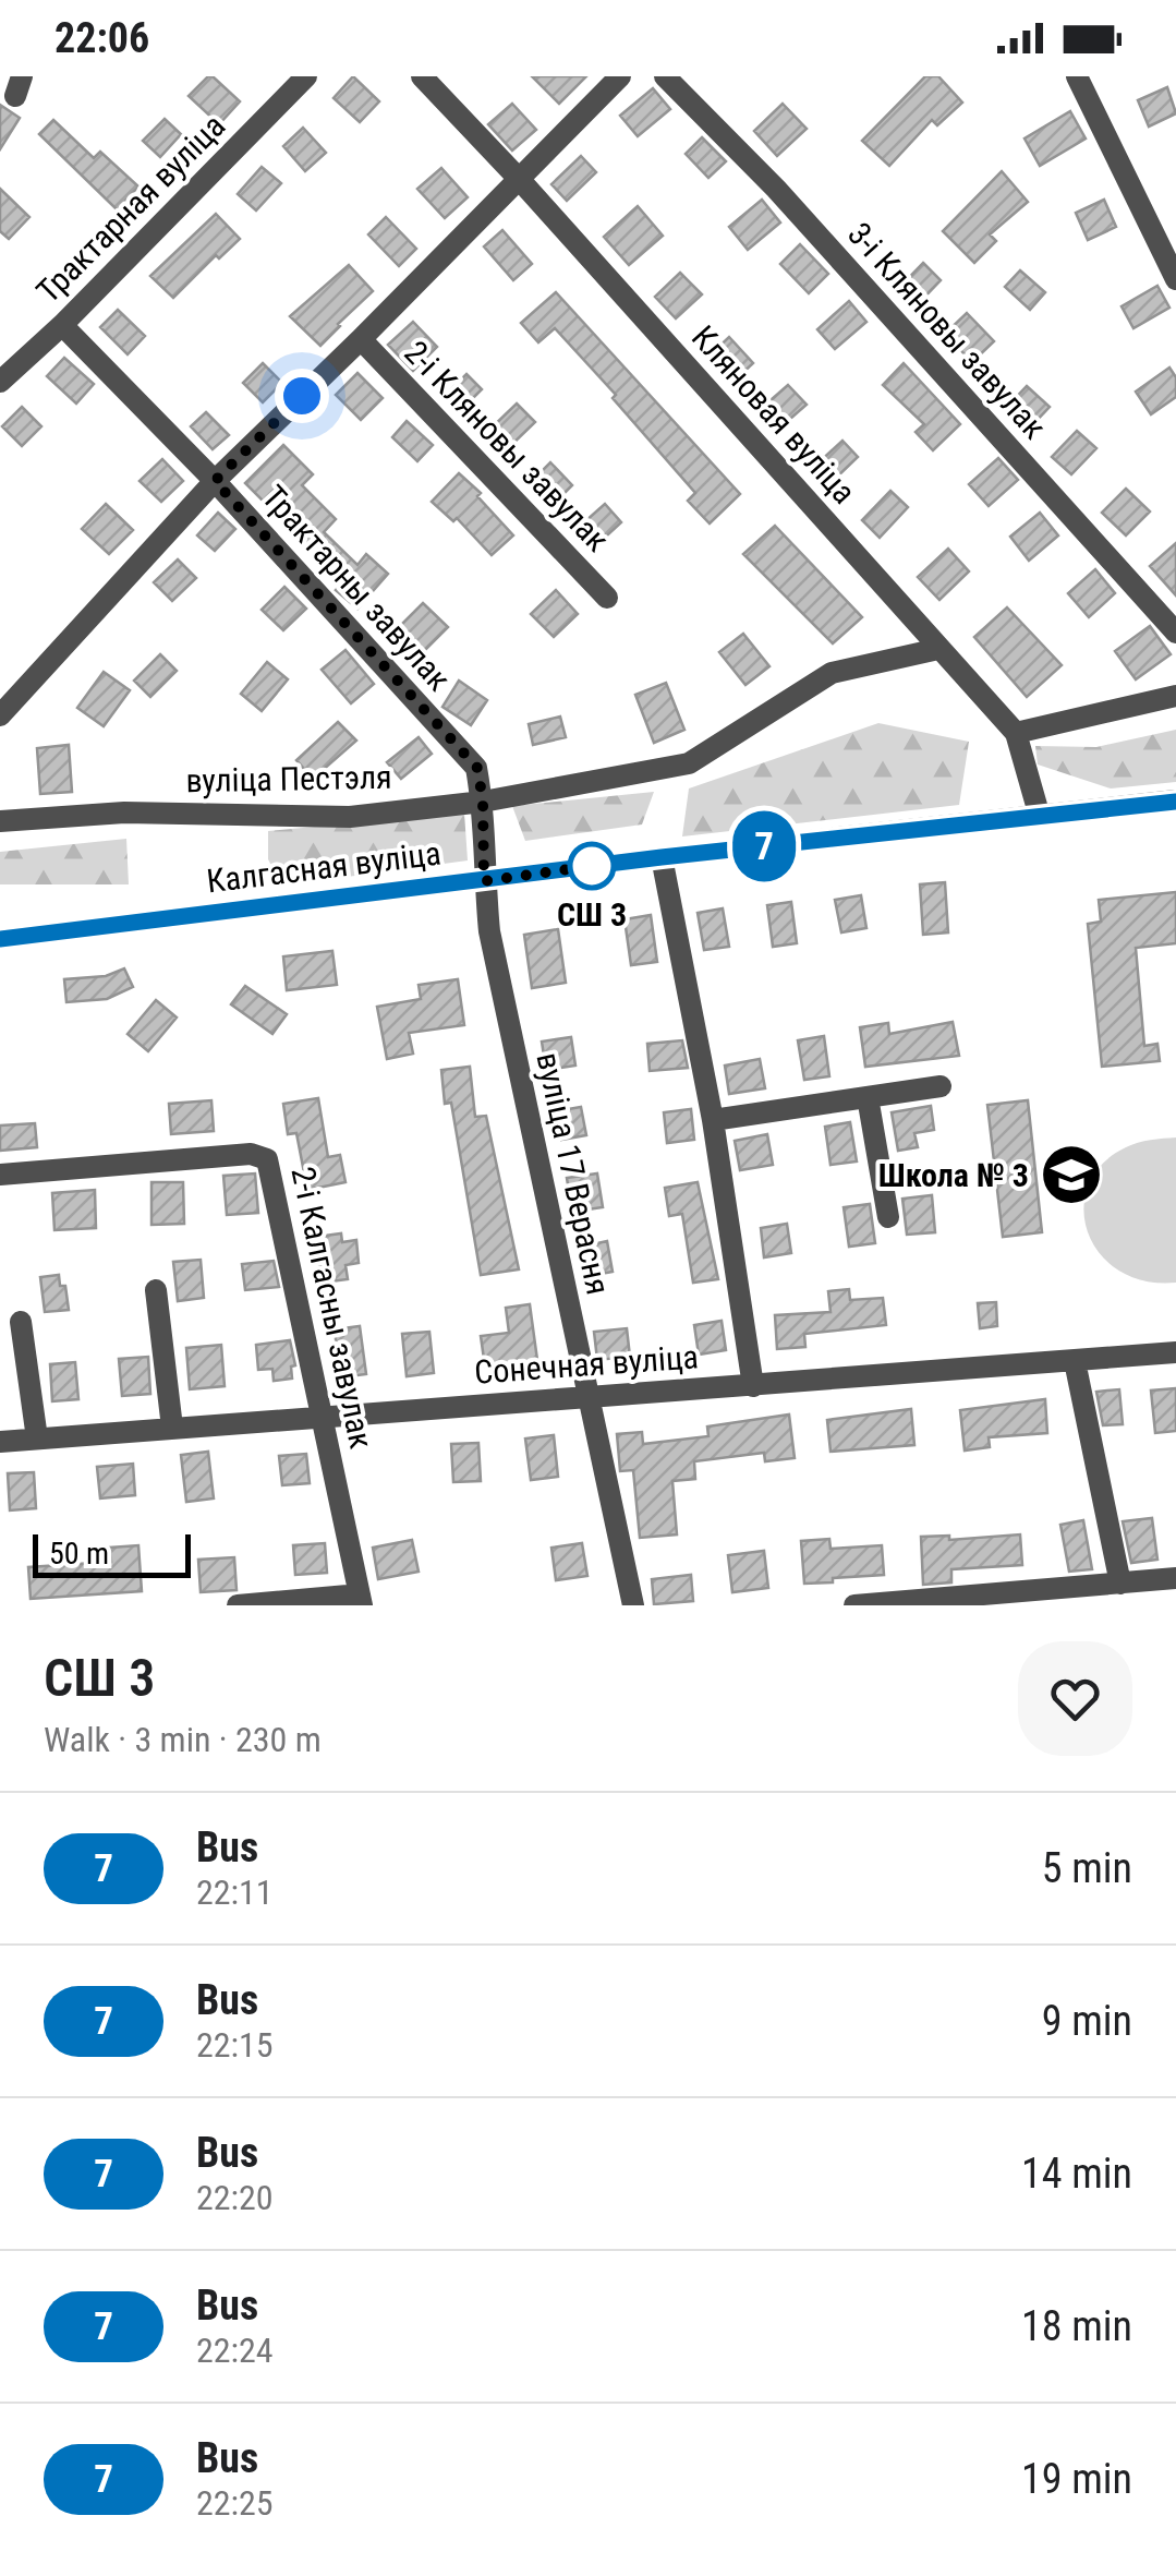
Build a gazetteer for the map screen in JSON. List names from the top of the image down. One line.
{"streets":{"street":["Трактарная вуліца","3-і Кляновы завулак","Кляновая вуліца","2-і Кляновы завулак","Трактарны завулак","вуліца Пестэля","Калгасная вуліца","вуліца 17 Верасня","2-і Калгасны завулак","Сонечная вуліца"]},"crossings":[["Трактарная вуліца","Трактарны завулак"],["Кляновая вуліца","вуліца Пестэля"],["Кляновая вуліца","Калгасная вуліца"],["Трактарны завулак","вуліца Пестэля"],["Трактарны завулак","Калгасная вуліца"],["Трактарны завулак","вуліца 17 Верасня"],["Калгасная вуліца","вуліца 17 Верасня"],["вуліца 17 Верасня","Сонечная вуліца"],["2-і Калгасны завулак","Сонечная вуліца"]],"places":{"other":["СШ 3"],"school or university":["Школа № 3"]},"lines":["bus line 7"],"scale_bar":"50 m","page":{"status":"22:06","on_map":"7","scale":"50 m","heading":["СШ 3","Walk · 3 min · 230 m"],"list":[{"mark":"7","name":"Bus","note":"22:11","value":"5 min"},{"mark":"7","name":"Bus","note":"22:15","value":"9 min"},{"mark":"7","name":"Bus","note":"22:20","value":"14 min"},{"mark":"7","name":"Bus","note":"22:24","value":"18 min"},{"mark":"7","name":"Bus","note":"22:25","value":"19 min"}]}}
